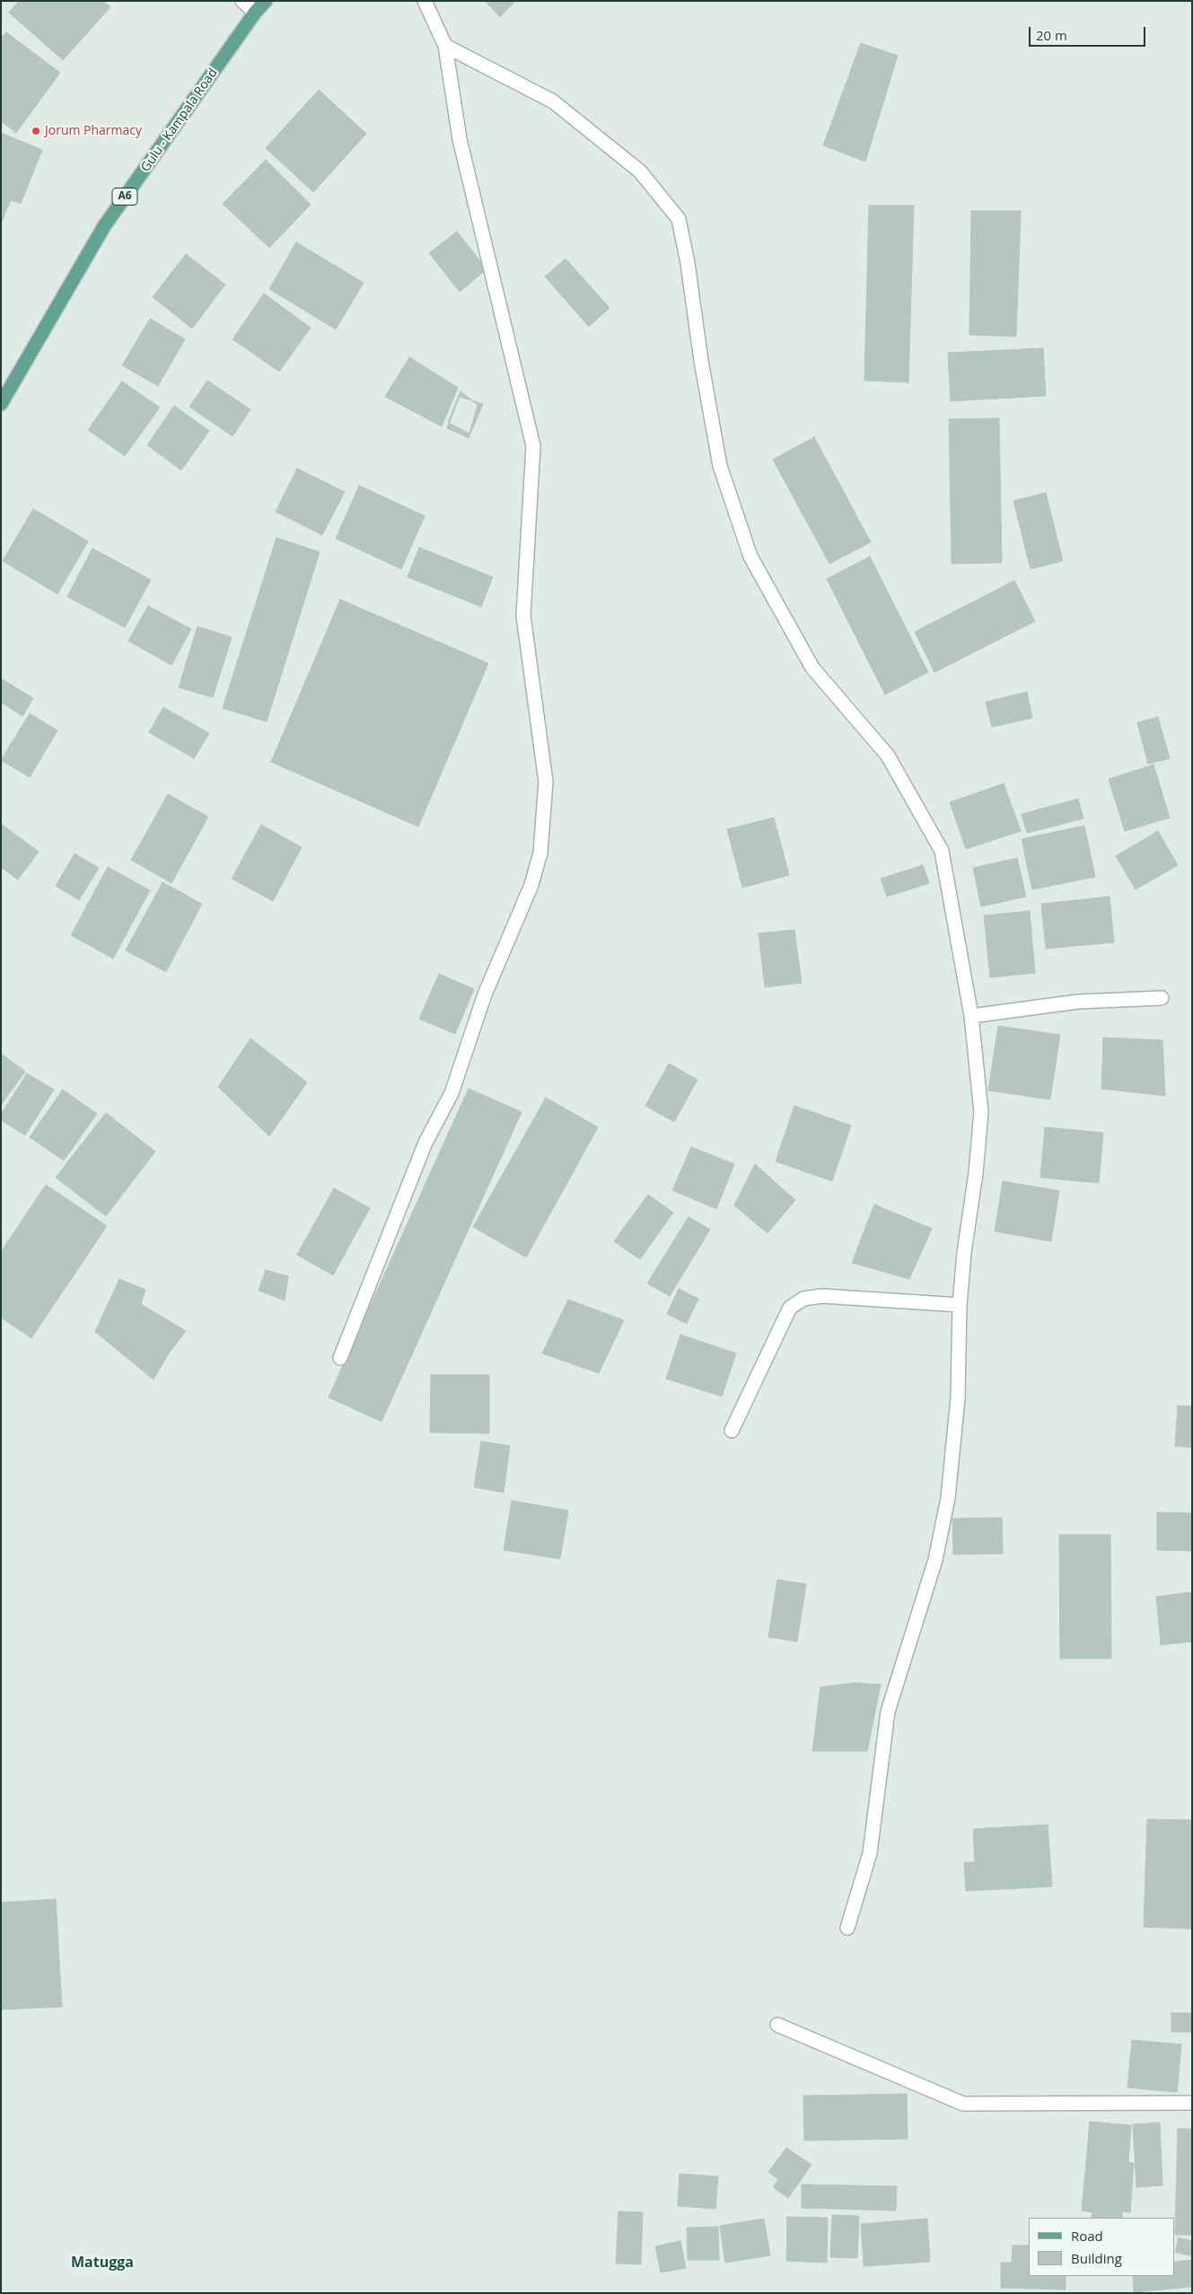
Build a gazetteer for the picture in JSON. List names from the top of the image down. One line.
{"streets":{"main road":["Gulu - Kampala Road","A6"]},"districts":["Matugga"],"places":["Jorum Pharmacy"],"legend":["Road","Building"],"scale_bar":"20 m"}
